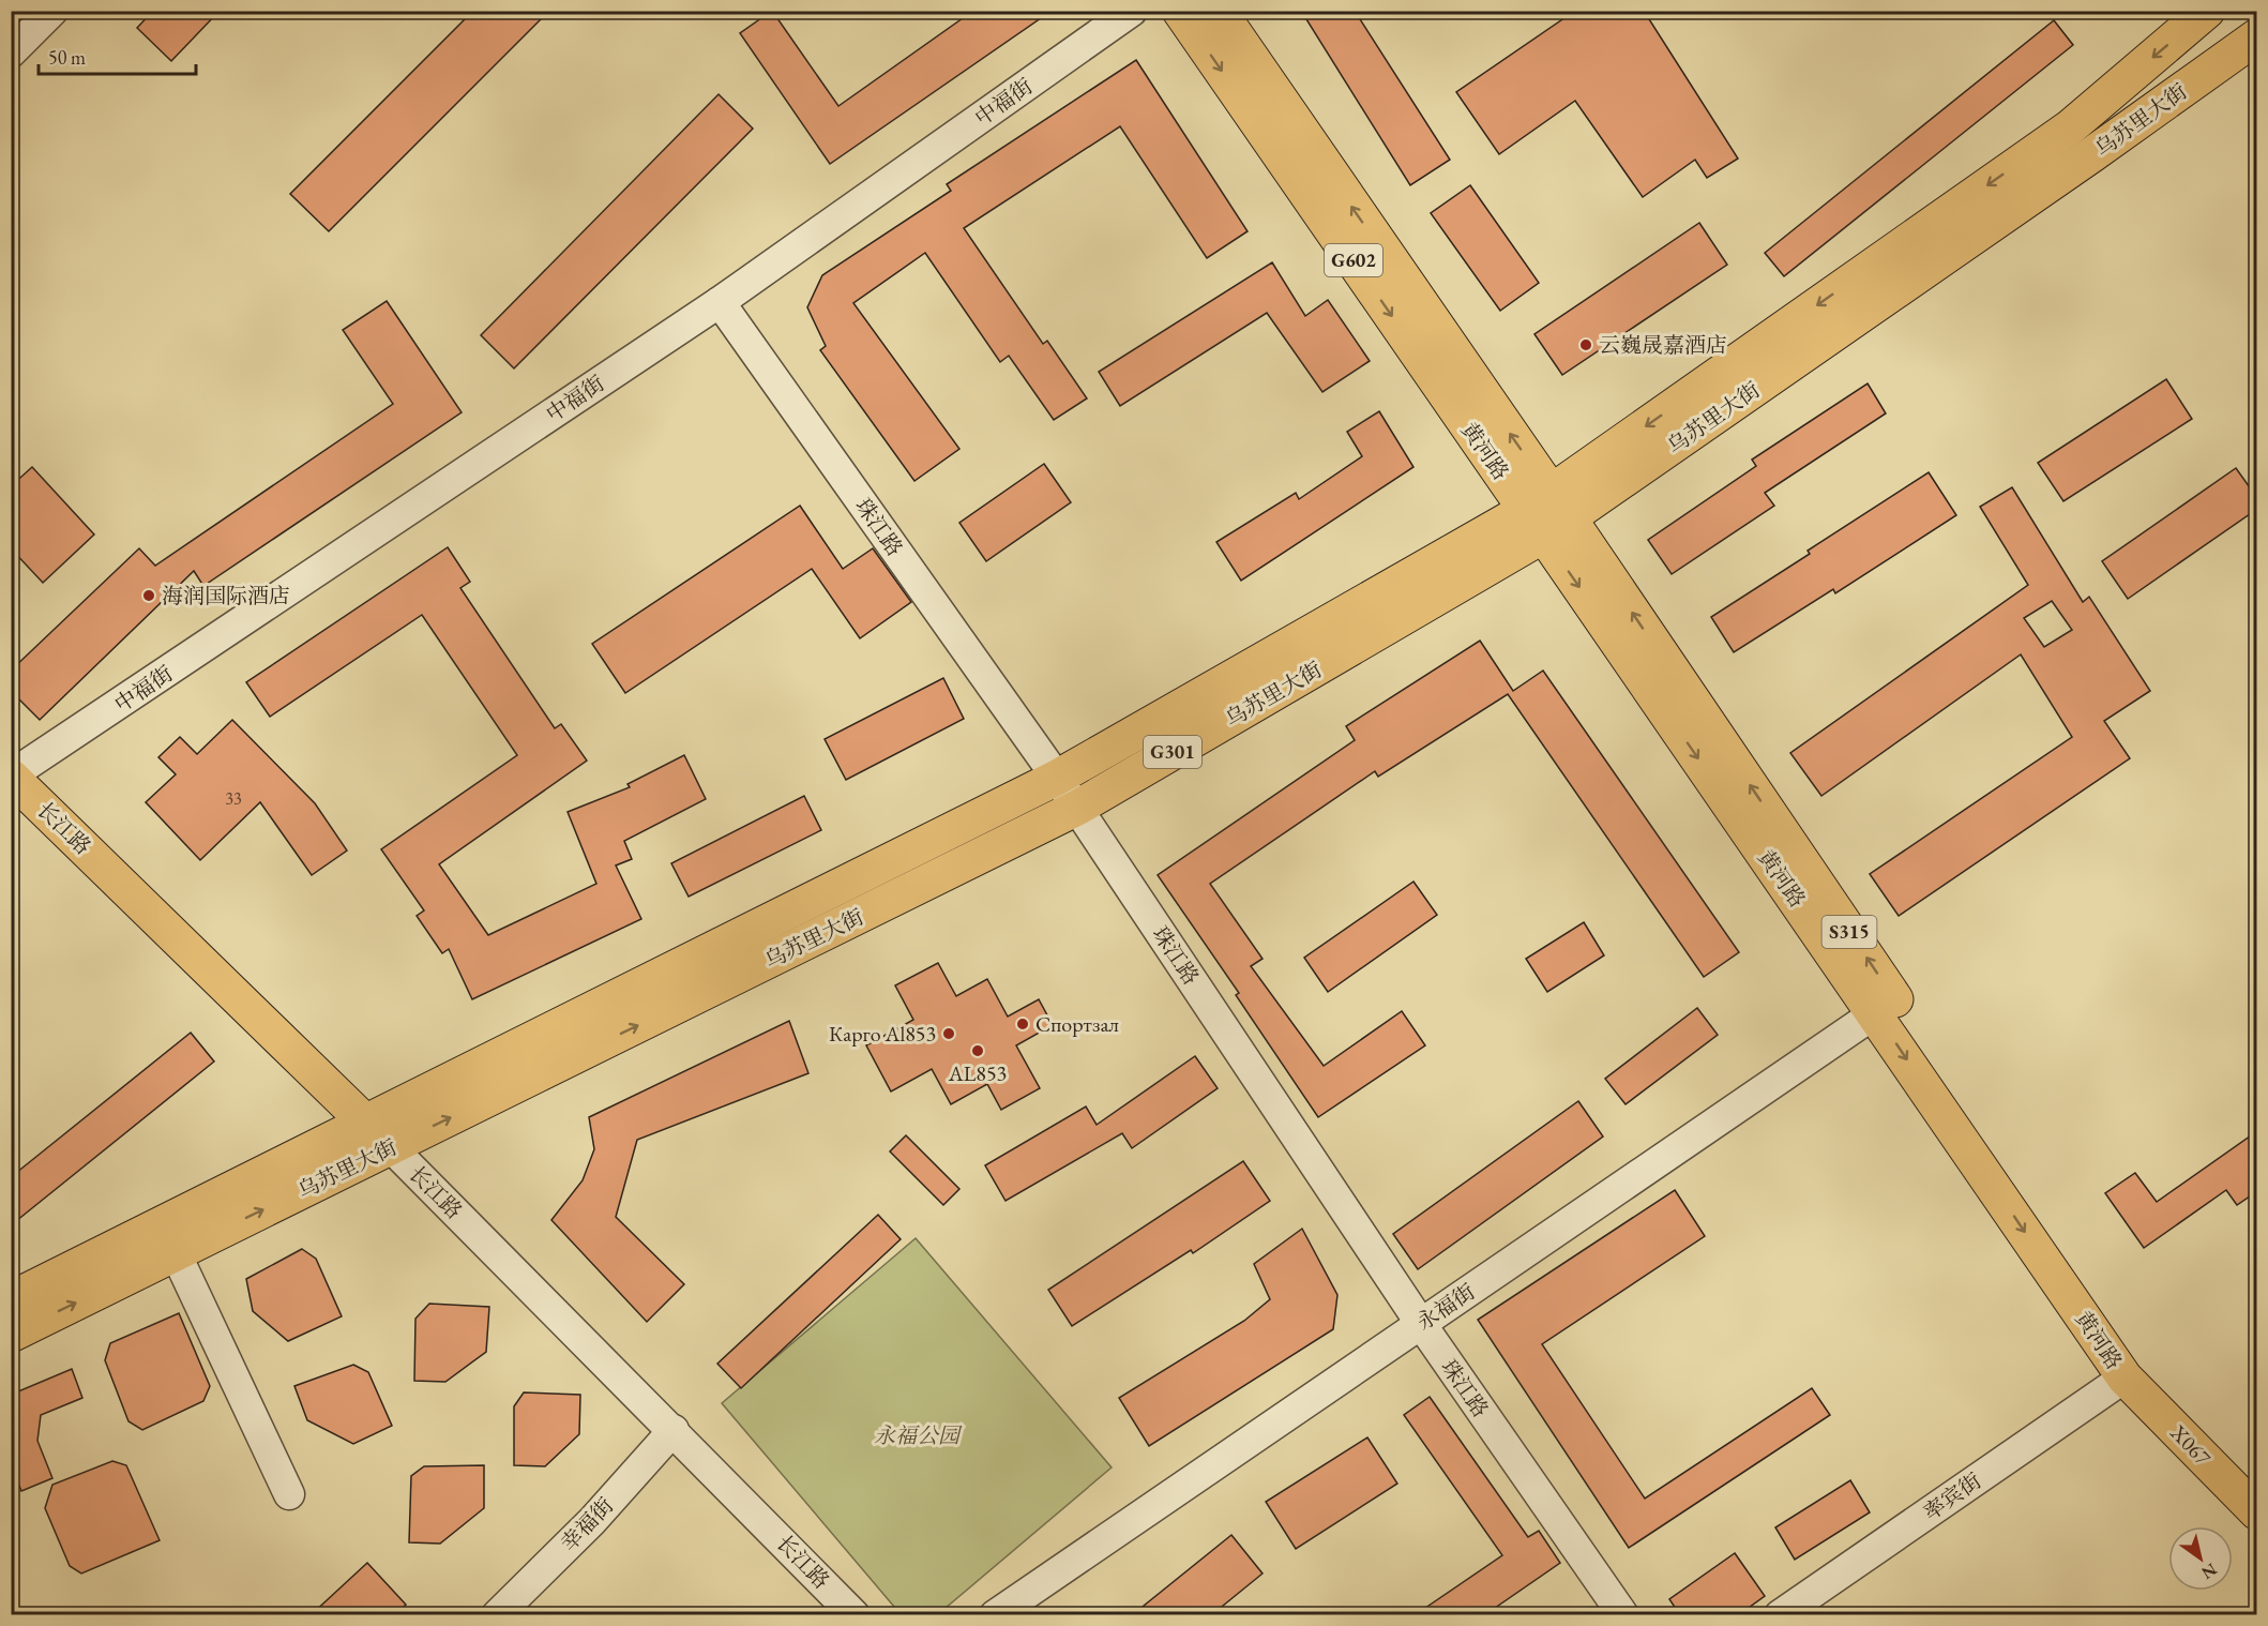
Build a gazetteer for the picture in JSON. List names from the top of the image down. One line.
{"streets":{"main road":["乌苏里大街","G602","黄河路","G301","长江路","S315","X067"],"street":["中福街","珠江路","永福街","率宾街","幸福街"]},"crossings":[["中福街","珠江路"],["中福街","长江路"],["乌苏里大街","黄河路"],["乌苏里大街","珠江路"],["乌苏里大街","长江路"],["黄河路","永福街"],["黄河路","X067"],["黄河路","率宾街"],["珠江路","永福街"],["长江路","幸福街"],["X067","率宾街"]],"parks":["永福公园"],"places":["云巍晟嘉酒店","海润国际酒店","Спортзал","Карго Al853","AL853"],"house_numbers":["33"],"scale_bar":"50 m","north":"bottom right"}
